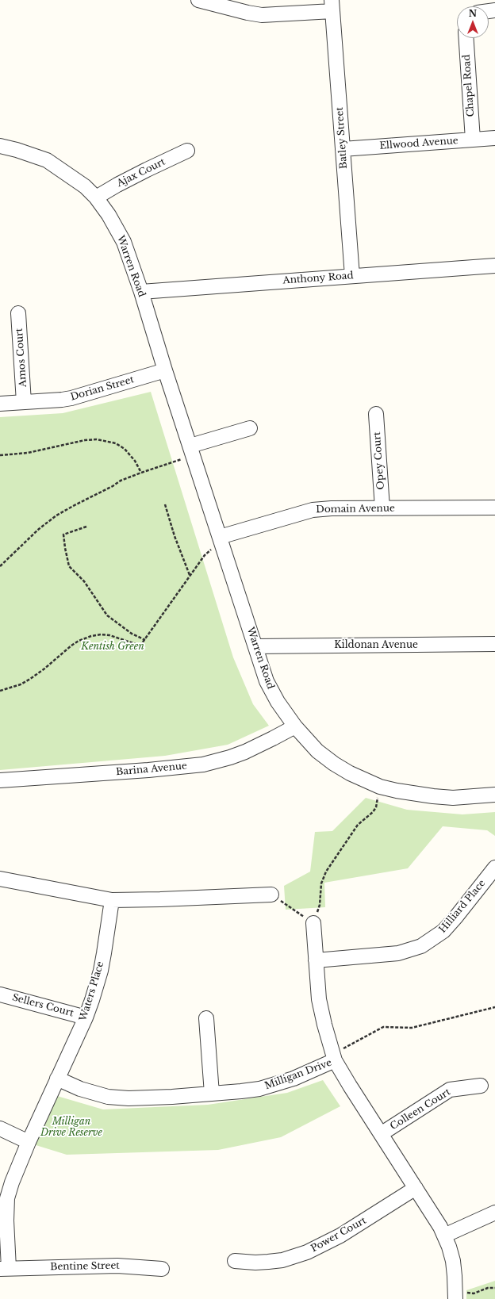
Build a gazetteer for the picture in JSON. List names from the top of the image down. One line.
{"streets":{"street":["Chapel Road","Batley Street","Ellwood Avenue","Ajax Court","Warren Road","Anthony Road","Amos Court","Dorian Street","Opey Court","Domain Avenue","Kildonan Avenue","Barina Avenue","Hilliard Place","Waters Place","Sellers Court","Milligan Drive","Colleen Court","Power Court","Bentine Street"]},"crossings":[["Chapel Road","Ellwood Avenue"],["Batley Street","Ellwood Avenue"],["Batley Street","Anthony Road"],["Ajax Court","Warren Road"],["Warren Road","Anthony Road"],["Warren Road","Dorian Street"],["Warren Road","Domain Avenue"],["Warren Road","Kildonan Avenue"],["Warren Road","Barina Avenue"],["Amos Court","Dorian Street"],["Opey Court","Domain Avenue"],["Waters Place","Sellers Court"],["Waters Place","Milligan Drive"],["Milligan Drive","Colleen Court"],["Milligan Drive","Power Court"]],"parks":["Kentish Green","Milligan Drive Reserve"],"north":"top"}
